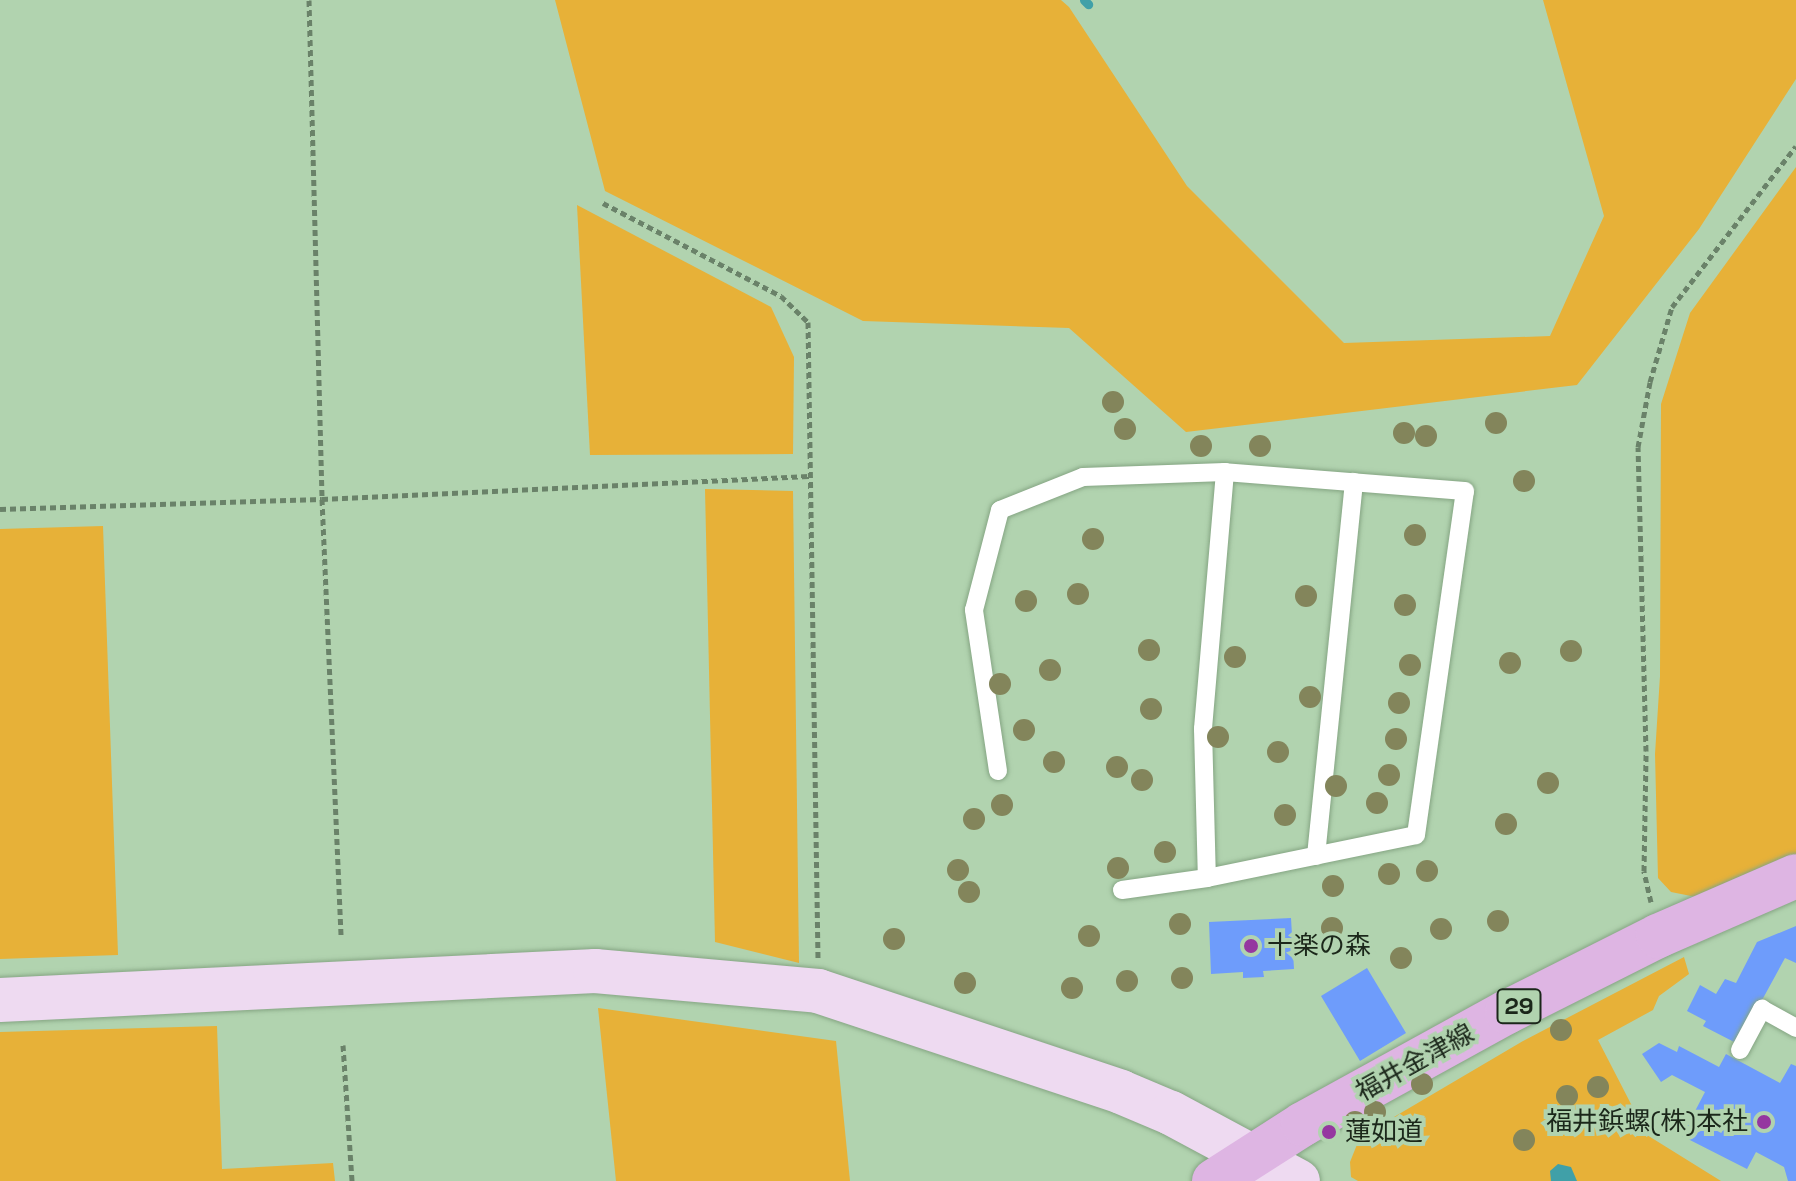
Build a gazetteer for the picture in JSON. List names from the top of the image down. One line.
{"streets":{"main road":["29","福井金津線"]},"places":["十楽の森","福井鋲螺(株)本社","蓮如道"]}
